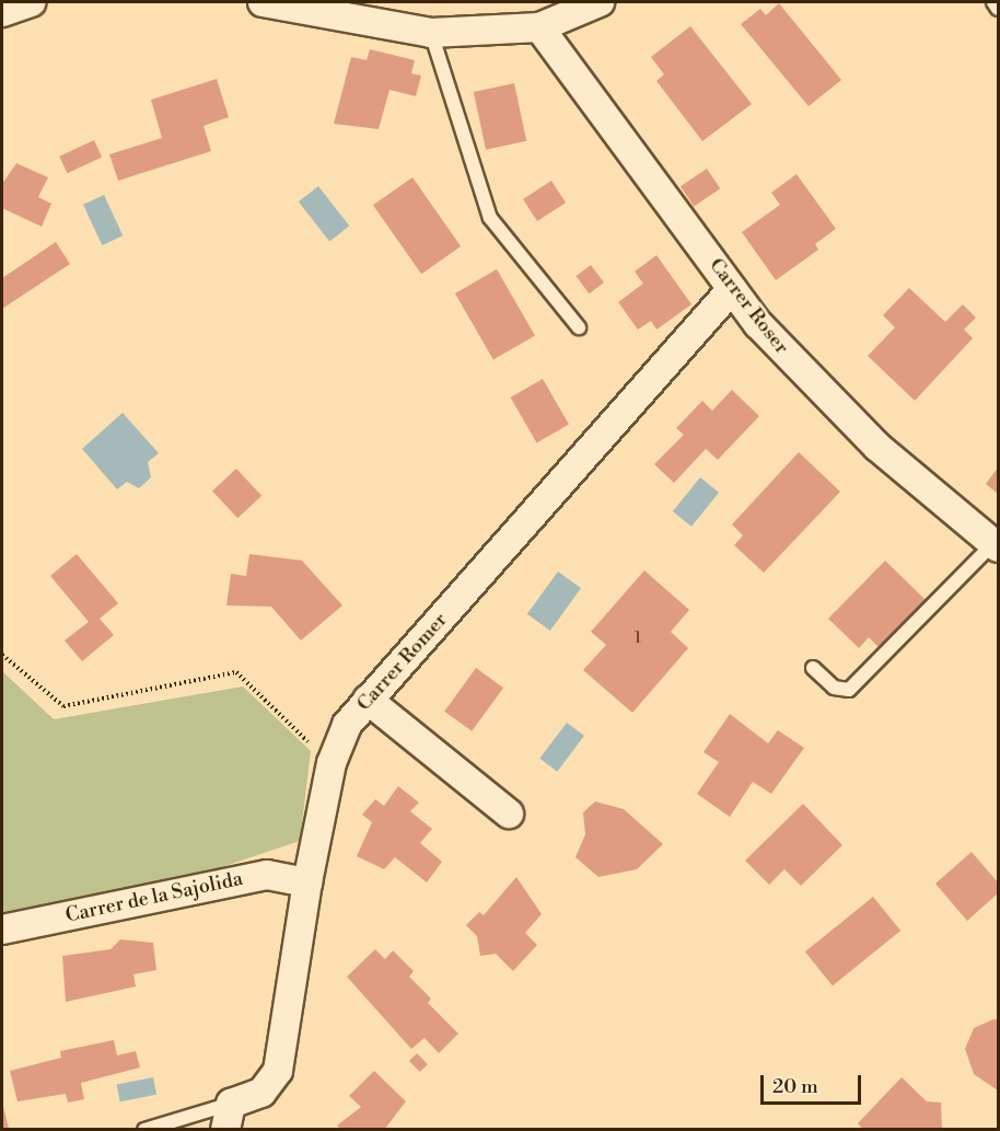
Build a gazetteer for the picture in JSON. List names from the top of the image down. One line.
{"streets":{"street":["Carrer Roser","Carrer Romer","Carrer de la Sajolida"]},"crossings":[["Carrer Roser","Carrer Romer"],["Carrer Romer","Carrer de la Sajolida"]],"house_numbers":["1"],"scale_bar":"20 m"}
